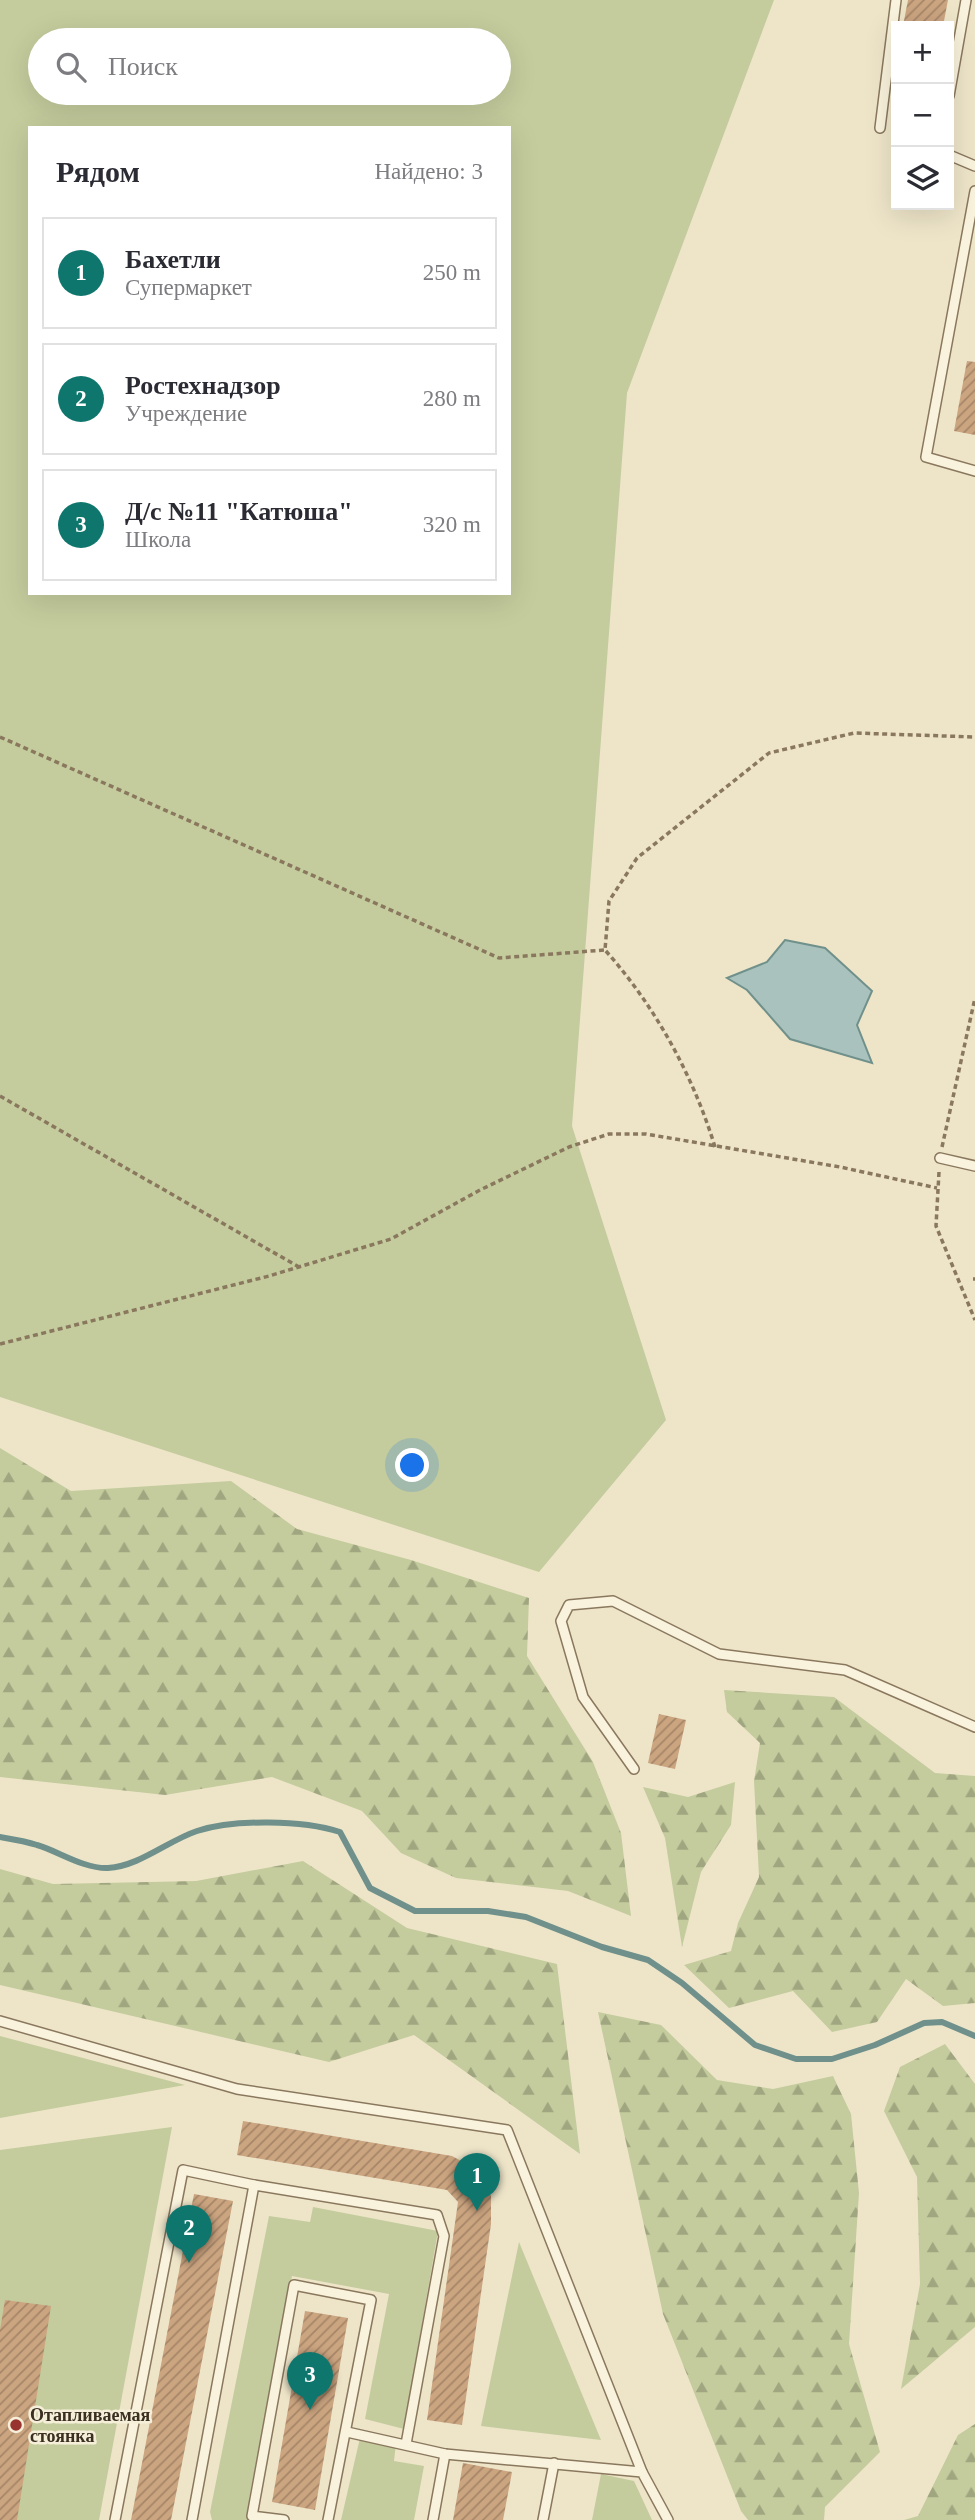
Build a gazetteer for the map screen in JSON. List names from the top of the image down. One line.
{"places":["Отапливаемая стоянка"],"page":{"map_buttons":["+","−"],"search":"Поиск","heading":["Рядом","Найдено: 3"],"list":[{"mark":"1","name":"Бахетли","note":"Супермаркет","value":"250 m"},{"mark":"2","name":"Ростехнадзор","note":"Учреждение","value":"280 m"},{"mark":"3","name":"Д/с №11 \"Катюша\"","note":"Школа","value":"320 m"}],"pins":["1","2","3"]}}
